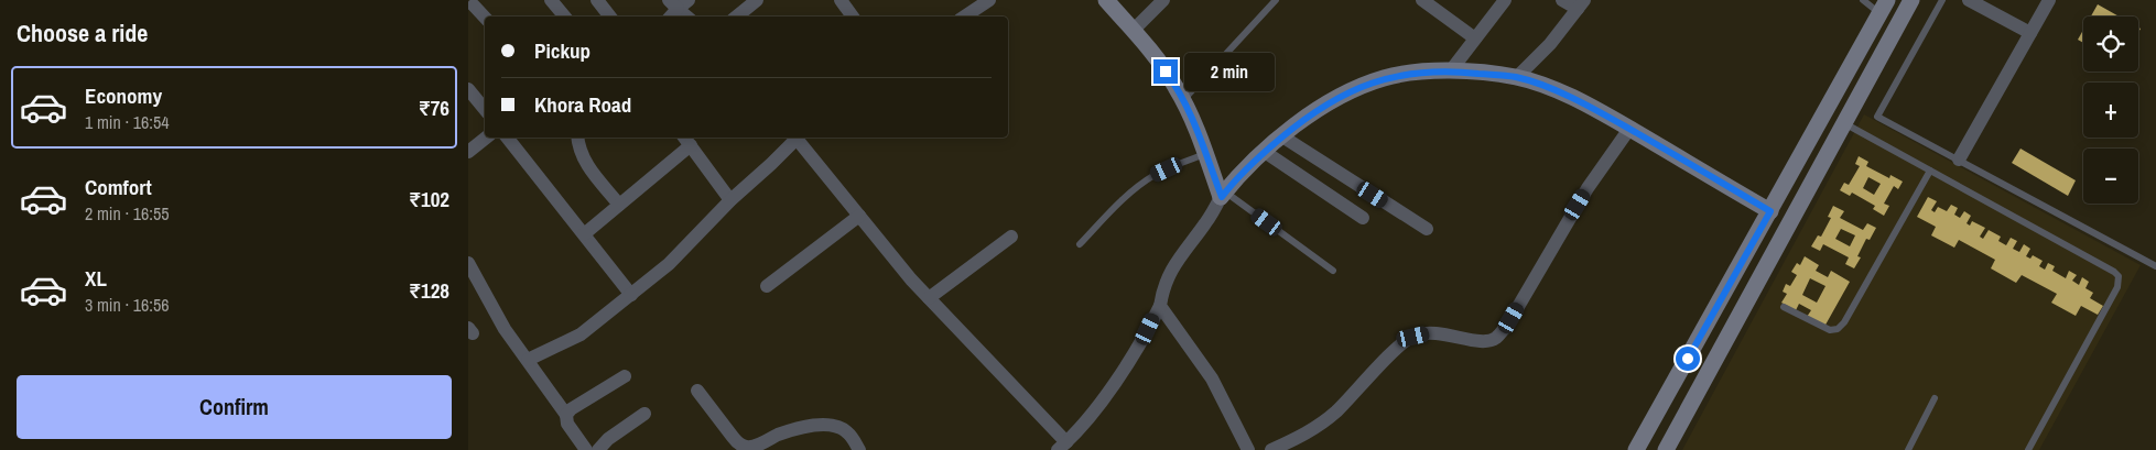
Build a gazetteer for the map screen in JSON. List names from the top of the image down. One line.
{"page":{"heading":"Choose a ride","map_buttons":["+","−"],"banner":["Pickup","Khora Road"],"bubble":"2 min","list":[{"name":"Economy","note":"1 min · 16:54","value":"₹76"},{"name":"Comfort","note":"2 min · 16:55","value":"₹102"},{"name":"XL","note":"3 min · 16:56","value":"₹128"}],"buttons":"Confirm"}}
